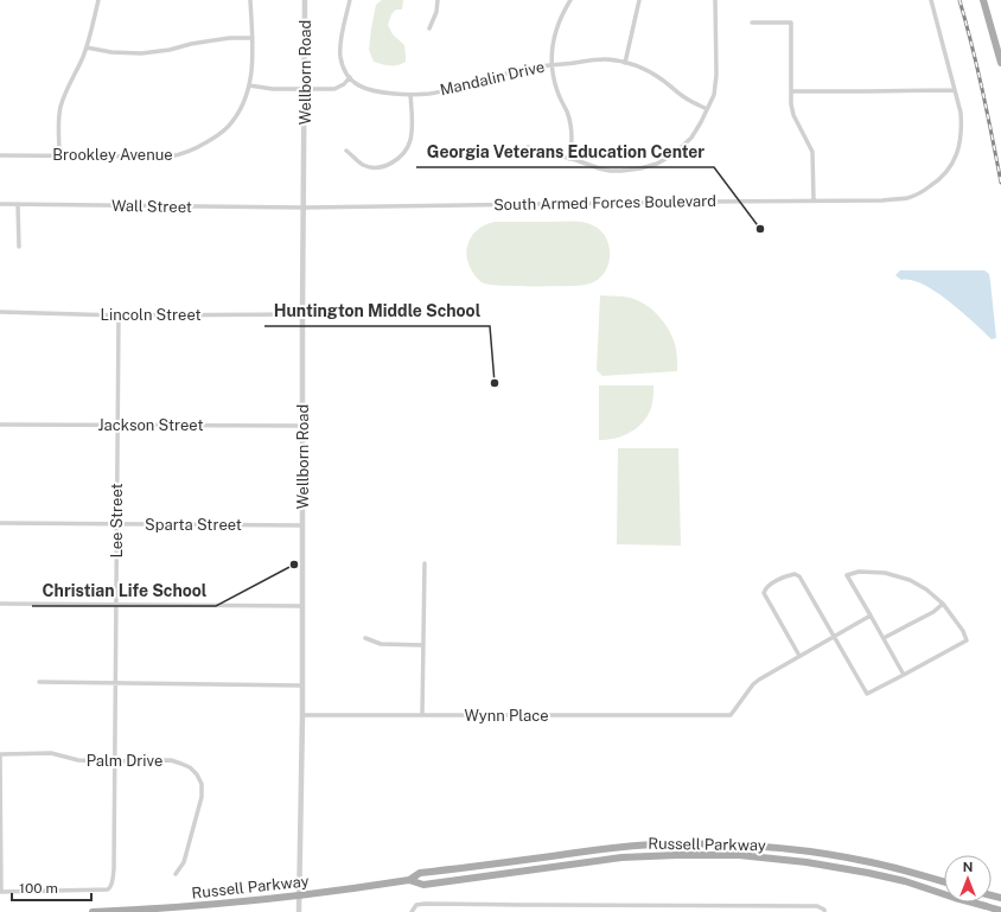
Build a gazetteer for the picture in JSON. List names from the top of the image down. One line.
{"streets":{"main road":["Russell Parkway"],"street":["Wellborn Road","Mandalin Drive","Brookley Avenue","South Armed Forces Boulevard","Wall Street","Lincoln Street","Jackson Street","Lee Street","Sparta Street","Wynn Place","Palm Drive"]},"crossings":[["Wellborn Road","South Armed Forces Boulevard"],["Wellborn Road","Wall Street"],["Wellborn Road","Lincoln Street"],["Wellborn Road","Jackson Street"],["Wellborn Road","Sparta Street"],["Wellborn Road","Wynn Place"],["Wellborn Road","Russell Parkway"],["South Armed Forces Boulevard","Wall Street"],["Lincoln Street","Lee Street"],["Jackson Street","Lee Street"],["Lee Street","Sparta Street"],["Lee Street","Palm Drive"]],"places":["Georgia Veterans Education Center","Huntington Middle School","Christian Life School"],"scale_bar":"100 m","north":"top"}
